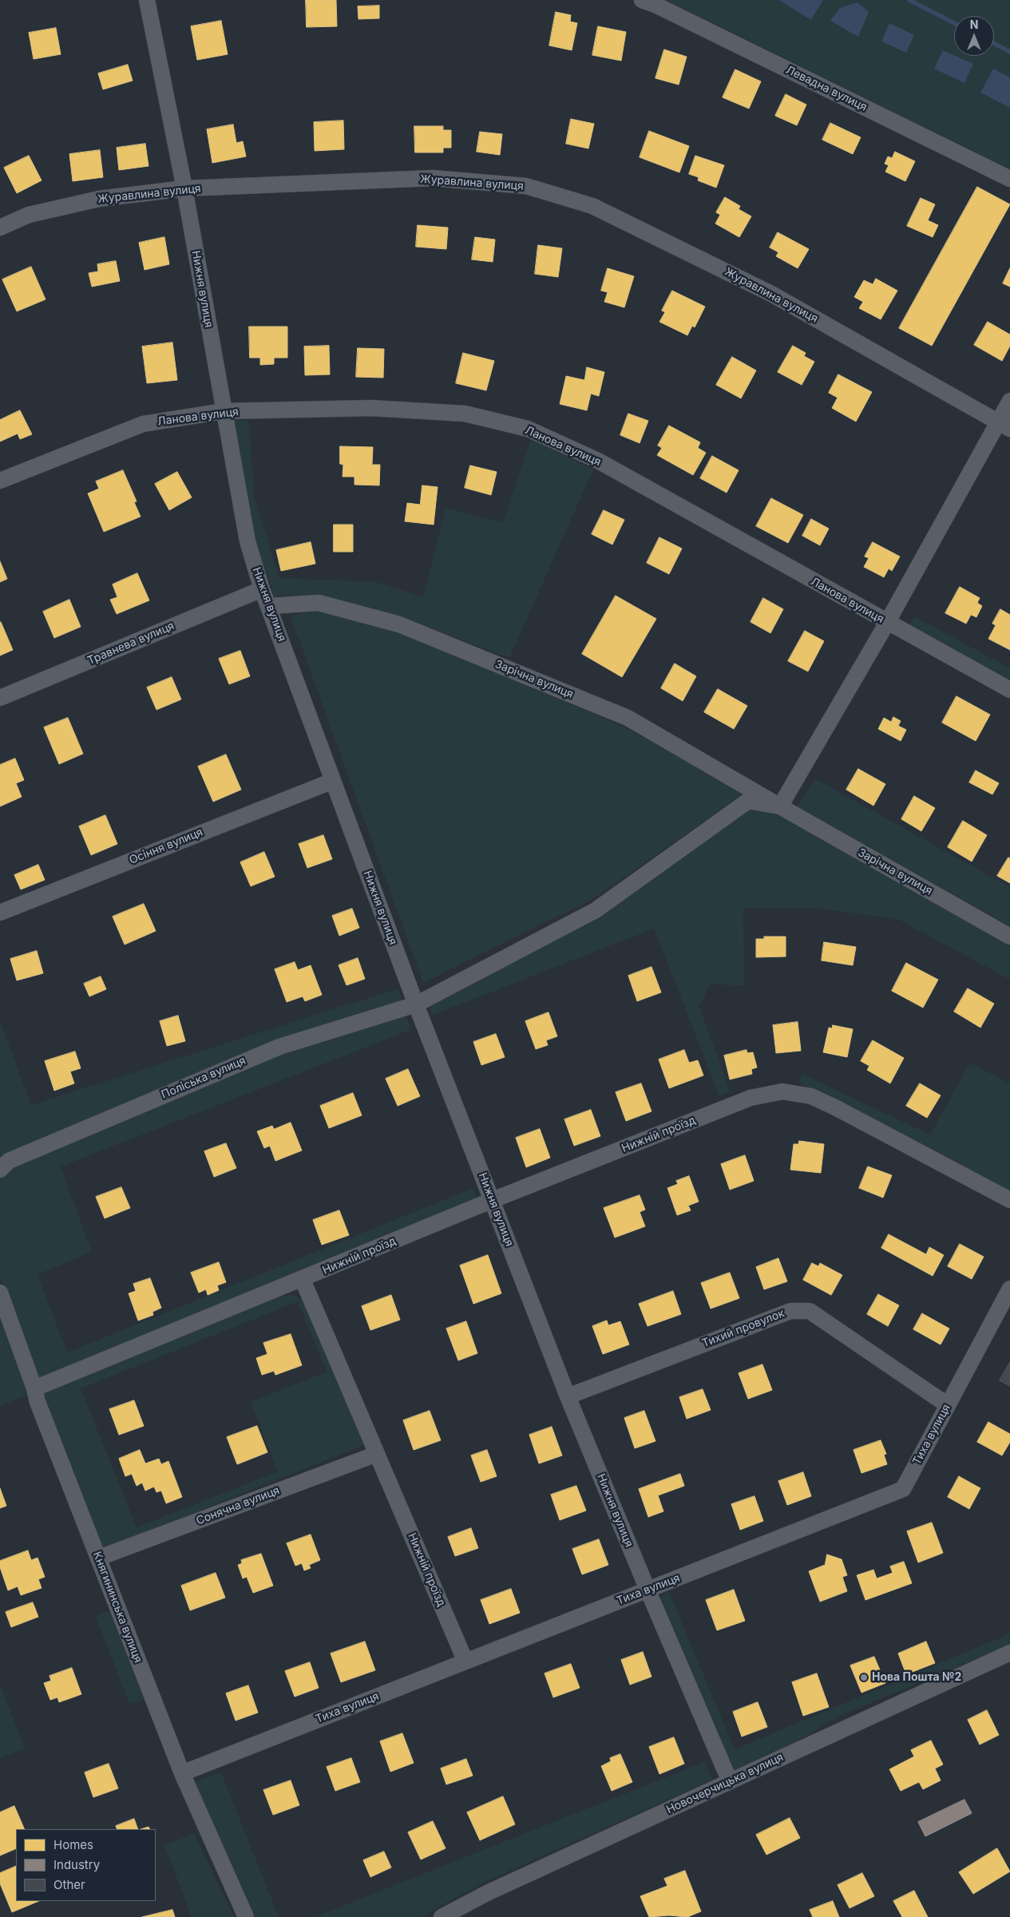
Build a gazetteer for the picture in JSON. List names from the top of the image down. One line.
{"streets":{"street":["Левадна вулиця","Журавлина вулиця","Нижня вулиця","Ланова вулиця","Травнева вулиця","Зарічна вулиця","Осіння вулиця","Поліська вулиця","Нижній проїзд","Тихий провулок","Тиха вулиця","Сонячна вулиця","Княгининська вулиця","Новочерчицька вулиця"]},"crossings":[["Журавлина вулиця","Нижня вулиця"],["Нижня вулиця","Ланова вулиця"],["Нижня вулиця","Травнева вулиця"],["Нижня вулиця","Зарічна вулиця"],["Нижня вулиця","Осіння вулиця"],["Нижня вулиця","Поліська вулиця"],["Нижня вулиця","Нижній проїзд"],["Нижня вулиця","Тихий провулок"],["Нижня вулиця","Тиха вулиця"],["Нижня вулиця","Новочерчицька вулиця"],["Зарічна вулиця","Поліська вулиця"],["Нижній проїзд","Тиха вулиця"],["Нижній проїзд","Сонячна вулиця"],["Нижній проїзд","Княгининська вулиця"],["Тихий провулок","Тиха вулиця"],["Тиха вулиця","Княгининська вулиця"],["Сонячна вулиця","Княгининська вулиця"]],"places":["Нова Пошта №2"],"legend":["Homes","Industry","Other"],"north":"top"}
